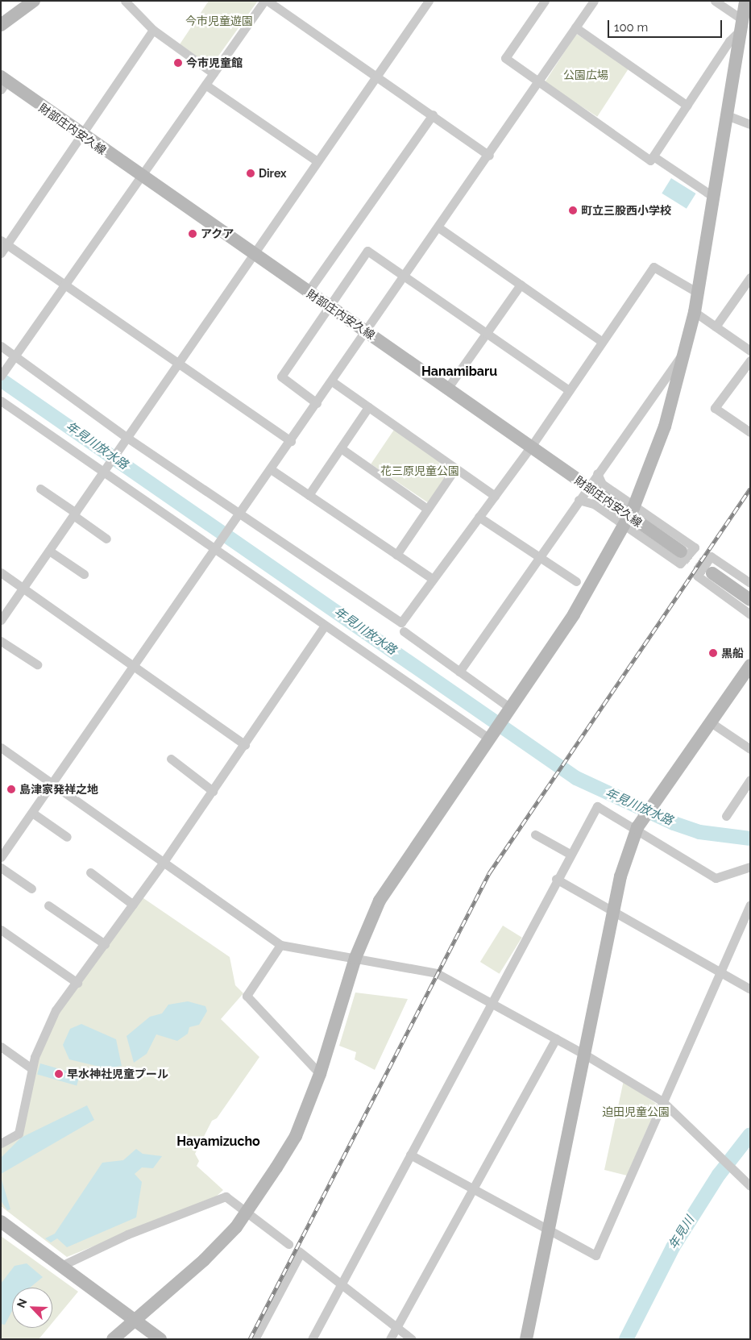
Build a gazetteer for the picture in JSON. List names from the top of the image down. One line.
{"streets":{"street":["財部庄内安久線"]},"districts":["Hanamibaru","Hayamizucho"],"water":["年見川放水路","年見川"],"parks":["今市児童遊園","公園広場","花三原児童公園","迫田児童公園"],"places":["今市児童館","Direx","町立三股西小学校","アクア","黒船","島津家発祥之地","早水神社児童プール"],"scale_bar":"100 m","north":"top left"}
